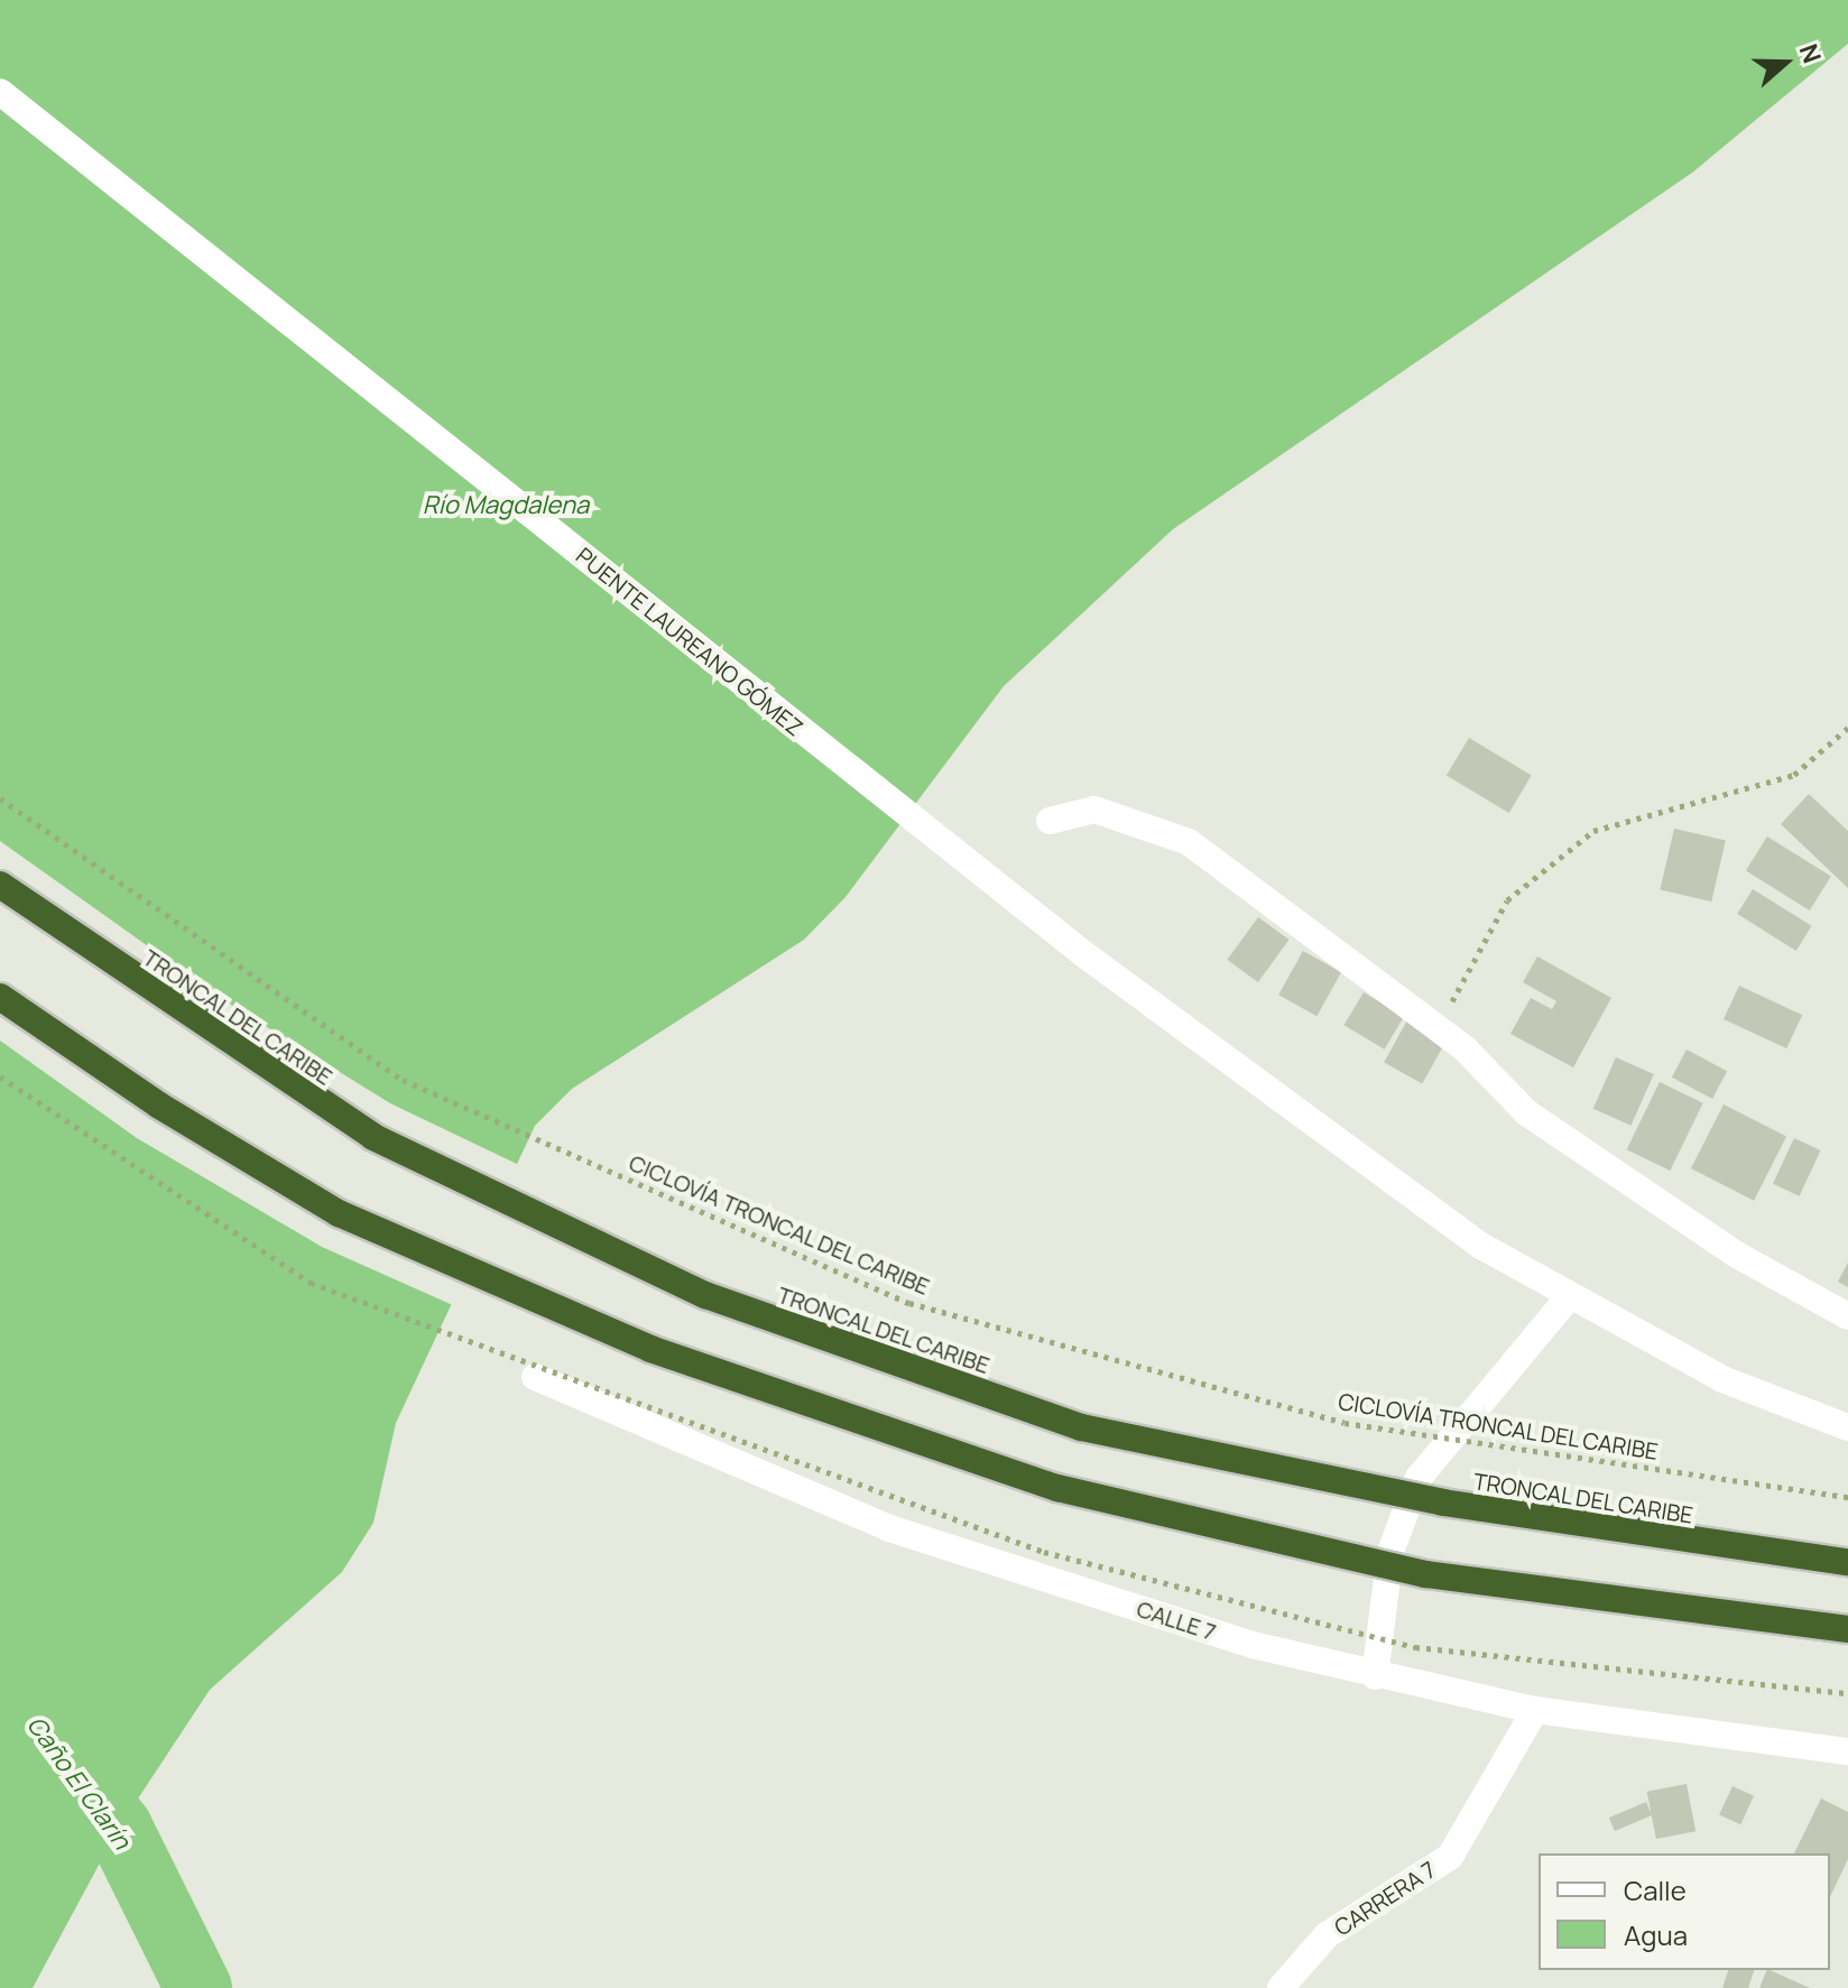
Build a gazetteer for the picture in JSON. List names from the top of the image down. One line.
{"streets":{"highway":["TRONCAL DEL CARIBE"],"street":["PUENTE LAUREANO GÓMEZ","CALLE 7","CARRERA 7"],"path":["CICLOVÍA TRONCAL DEL CARIBE"]},"crossings":[["CALLE 7","CARRERA 7"]],"water":["Río Magdalena","Caño El Clarín"],"legend":["Calle","Agua"],"north":"right"}
